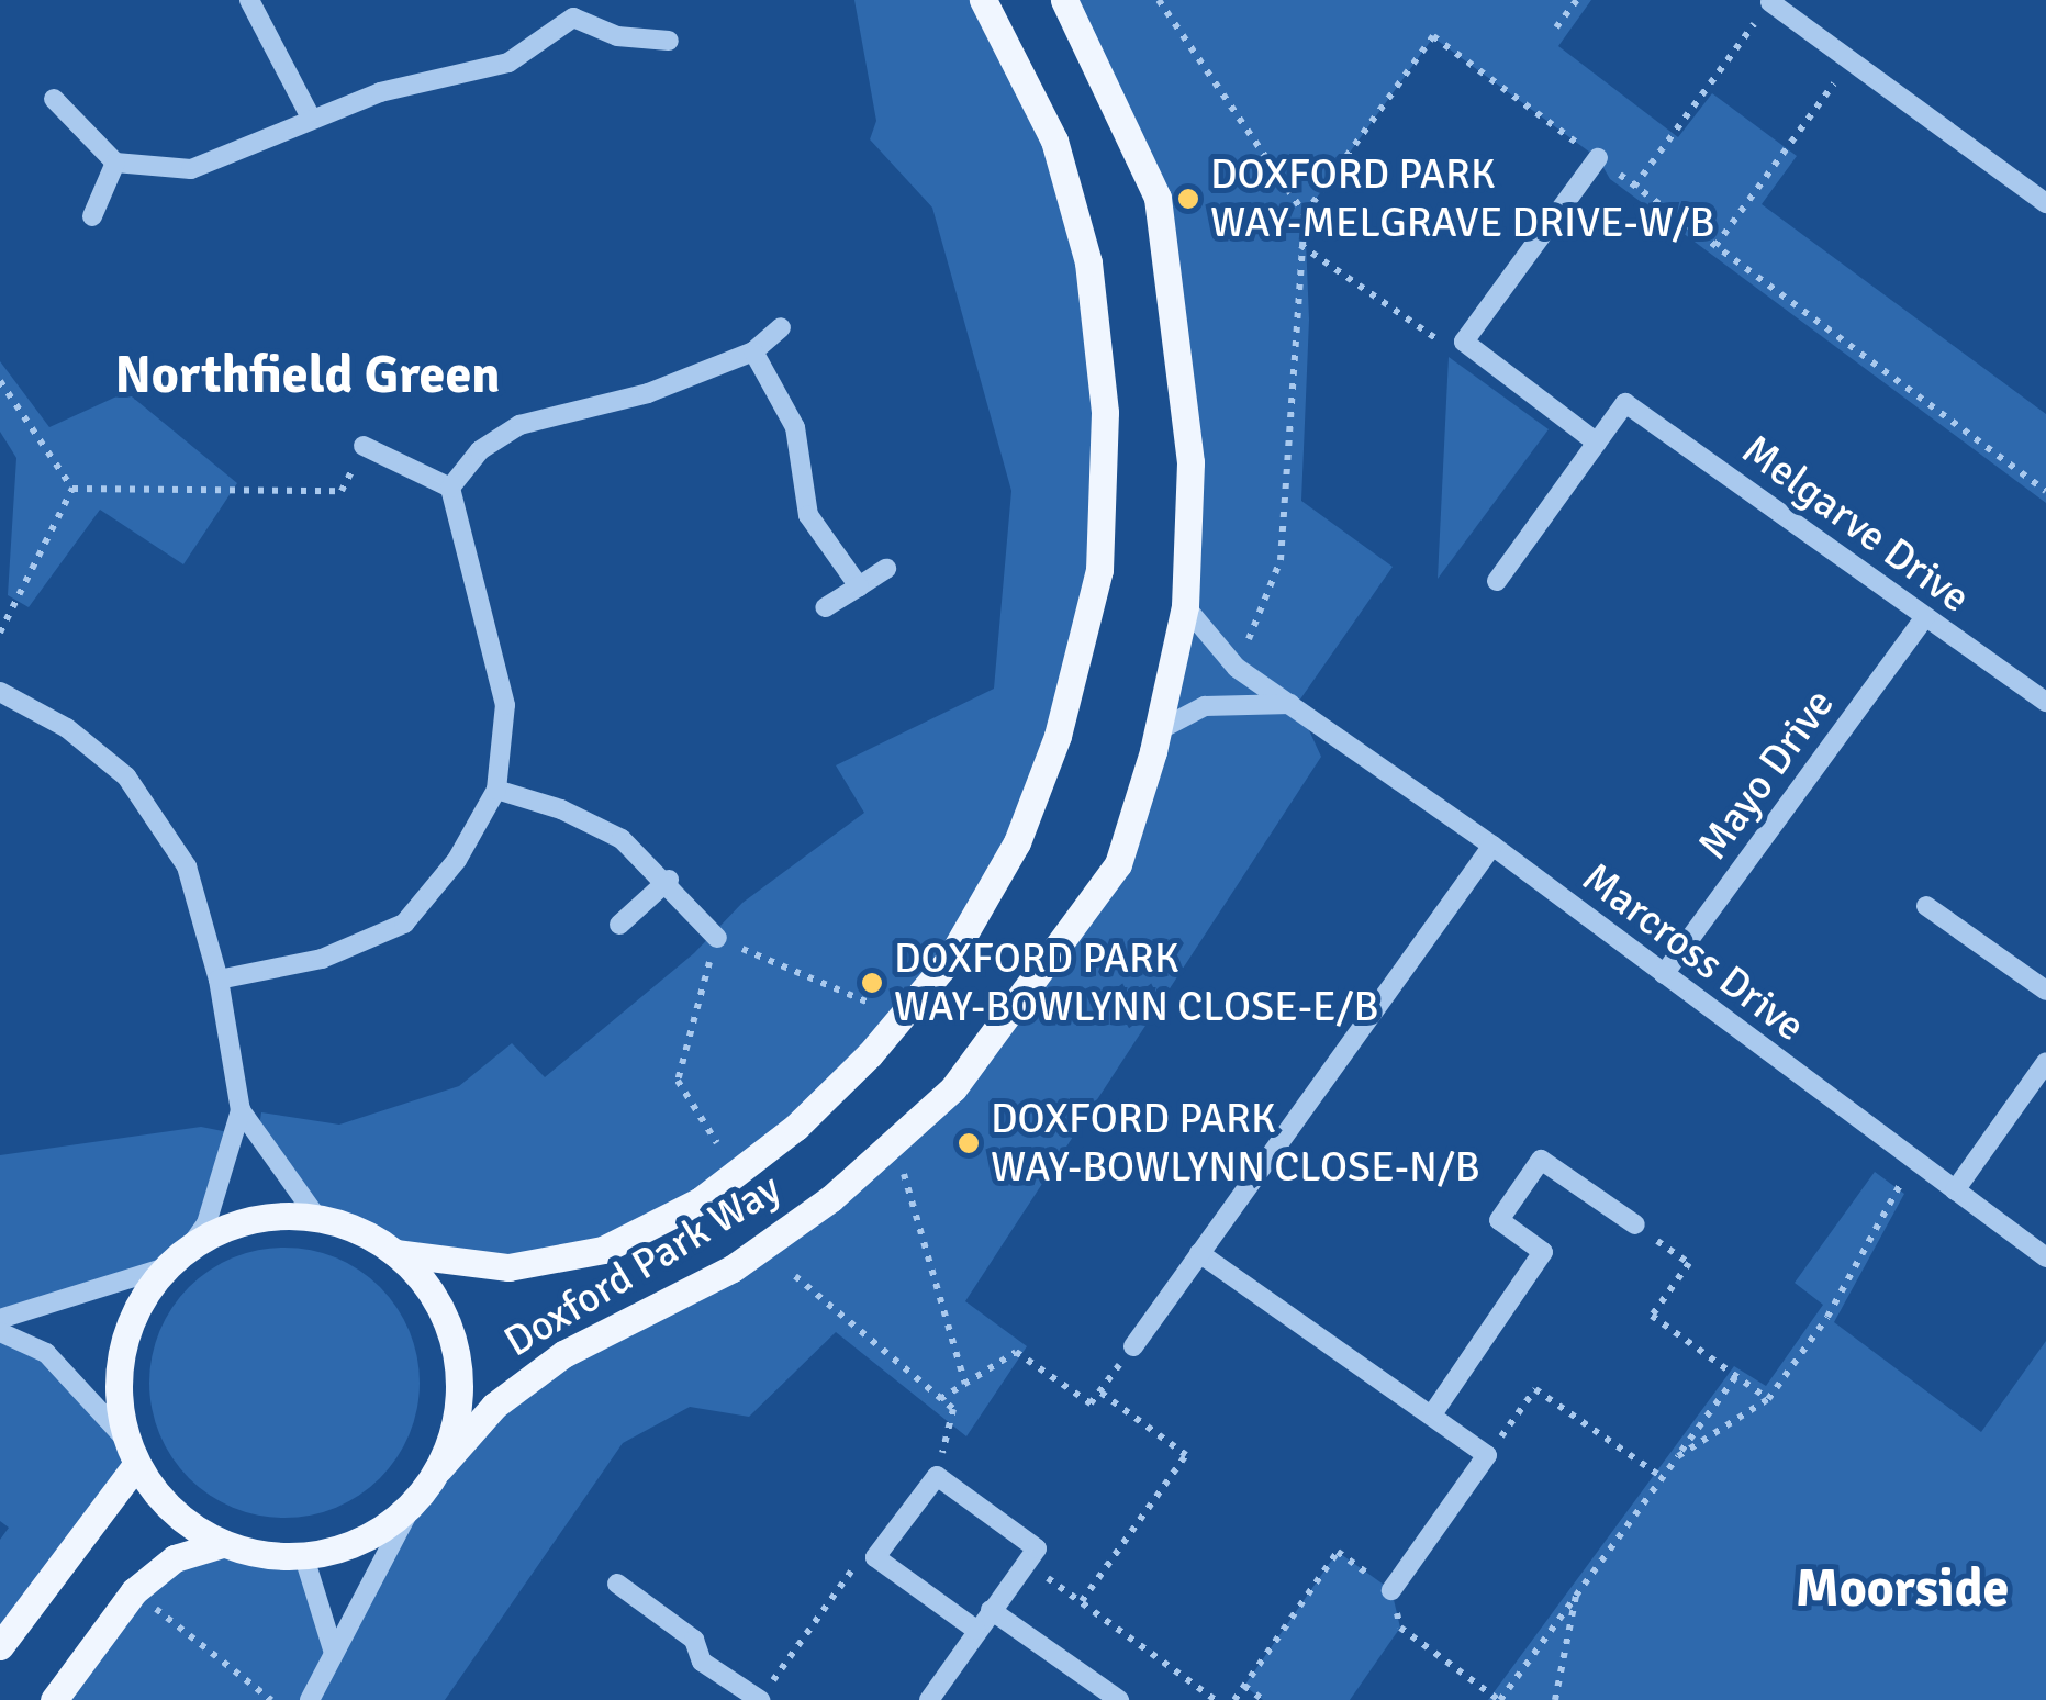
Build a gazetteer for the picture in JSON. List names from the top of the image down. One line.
{"streets":{"main road":["Doxford Park Way"],"street":["Melgarve Drive","Mayo Drive","Marcross Drive"]},"crossings":[["Melgarve Drive","Mayo Drive"],["Mayo Drive","Marcross Drive"],["Marcross Drive","Doxford Park Way"]],"districts":["Northfield Green","Moorside"],"places":["DOXFORD PARK WAY-MELGRAVE DRIVE-W/B","DOXFORD PARK WAY-BOWLYNN CLOSE-E/B","DOXFORD PARK WAY-BOWLYNN CLOSE-N/B"]}
